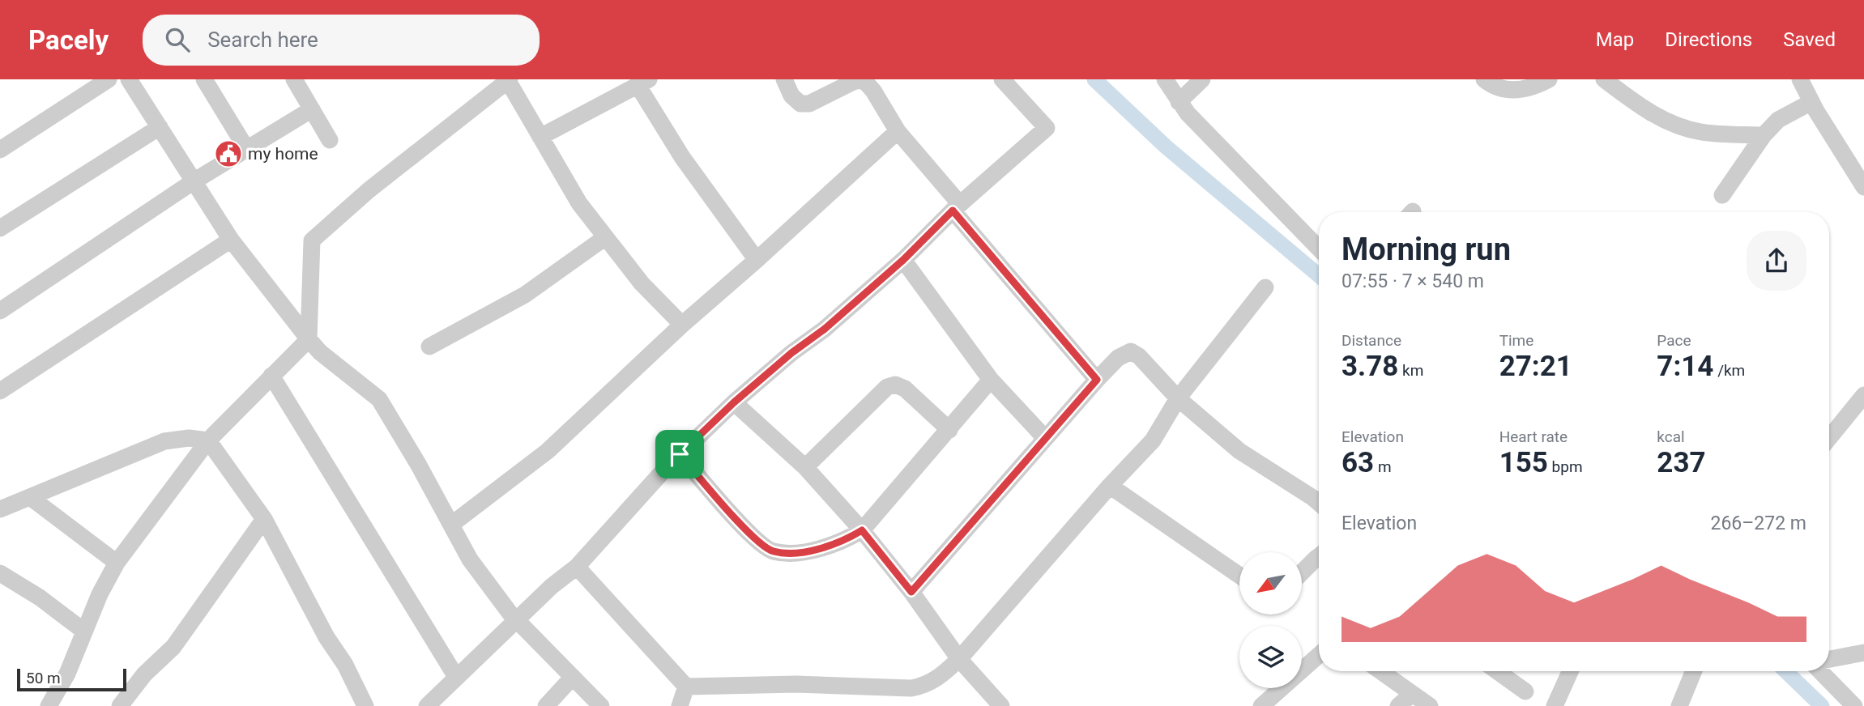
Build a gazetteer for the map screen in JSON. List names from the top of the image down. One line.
{"places":{"public building":["my home"]},"scale_bar":"50 m","north":"bottom left","page":{"header":"Pacely","search":"Search here","nav":["Map","Directions","Saved"],"heading":["Morning run","07:55 · 7 × 540 m"],"stats":[["Distance","3.78 km"],["Time","27:21"],["Pace","7:14 /km"],["Elevation","63 m"],["Heart rate","155 bpm"],["kcal","237"]],"chart":["Elevation","266–272 m"],"scale":"50 m"}}
